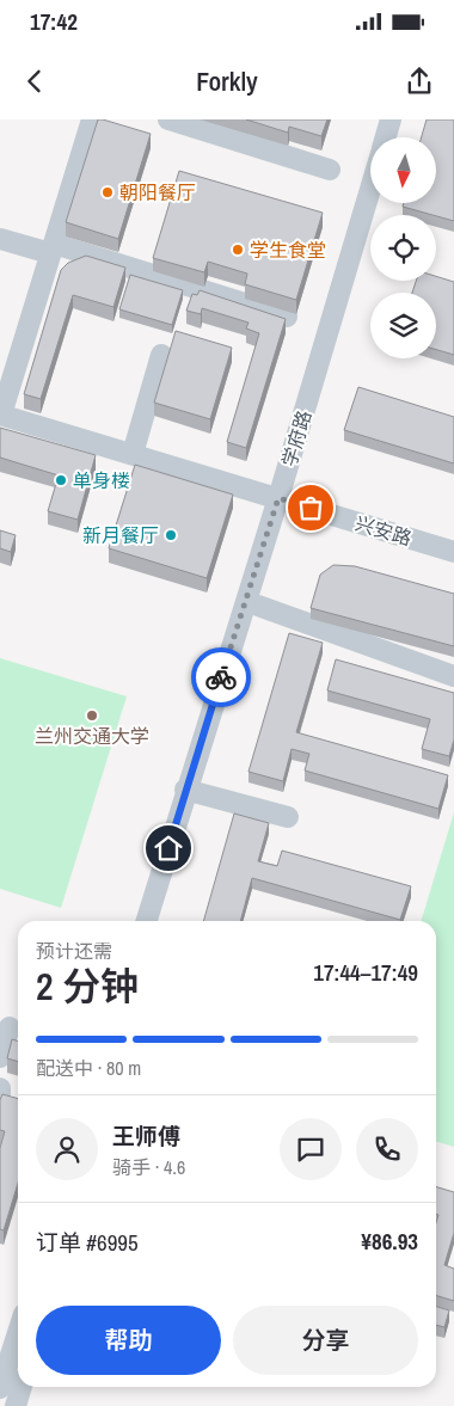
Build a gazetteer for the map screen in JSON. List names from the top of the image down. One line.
{"streets":{"street":["学府路","兴安路"]},"crossings":[["学府路","兴安路"]],"places":["朝阳餐厅","学生食堂","单身楼","新月餐厅","兰州交通大学"],"north":"bottom","page":{"status":"17:42","header":"Forkly","heading":["2 分钟","预计还需","17:44–17:49"],"panel":["王师傅","骑手 · 4.6","订单 #6995","¥86.93"],"bar":"配送中 · 80 m","buttons":["帮助","分享"]}}
